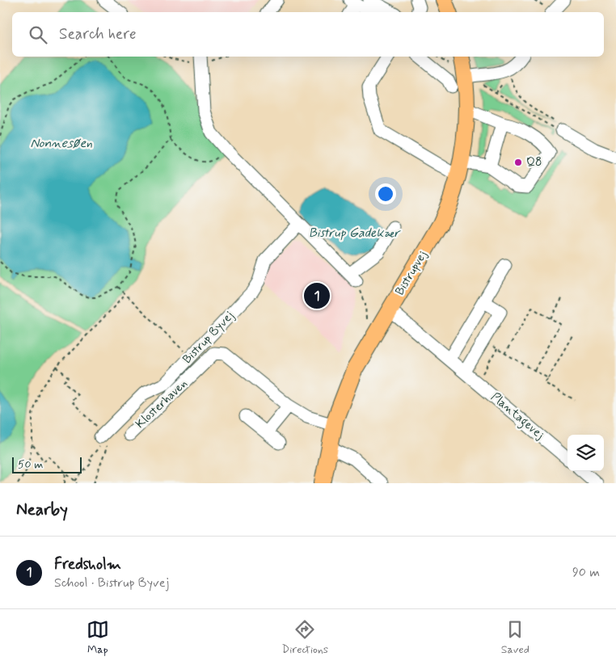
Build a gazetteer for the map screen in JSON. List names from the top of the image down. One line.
{"streets":{"main road":["Bistrupvej"],"street":["Bistrup Byvej","Klosterhaven","Plantagevej"]},"crossings":[["Bistrupvej","Klosterhaven"],["Bistrupvej","Plantagevej"]],"water":["Nonnesøen","Bistrup Gadekær"],"places":["Q8"],"scale_bar":"50 m","page":{"search":"Search here","pins":"1","scale":"50 m","heading":"Nearby","list":[{"mark":"1","name":"Fredsholm","note":"School · Bistrup Byvej","value":"90 m"}],"nav":["Map","Directions","Saved"]}}
